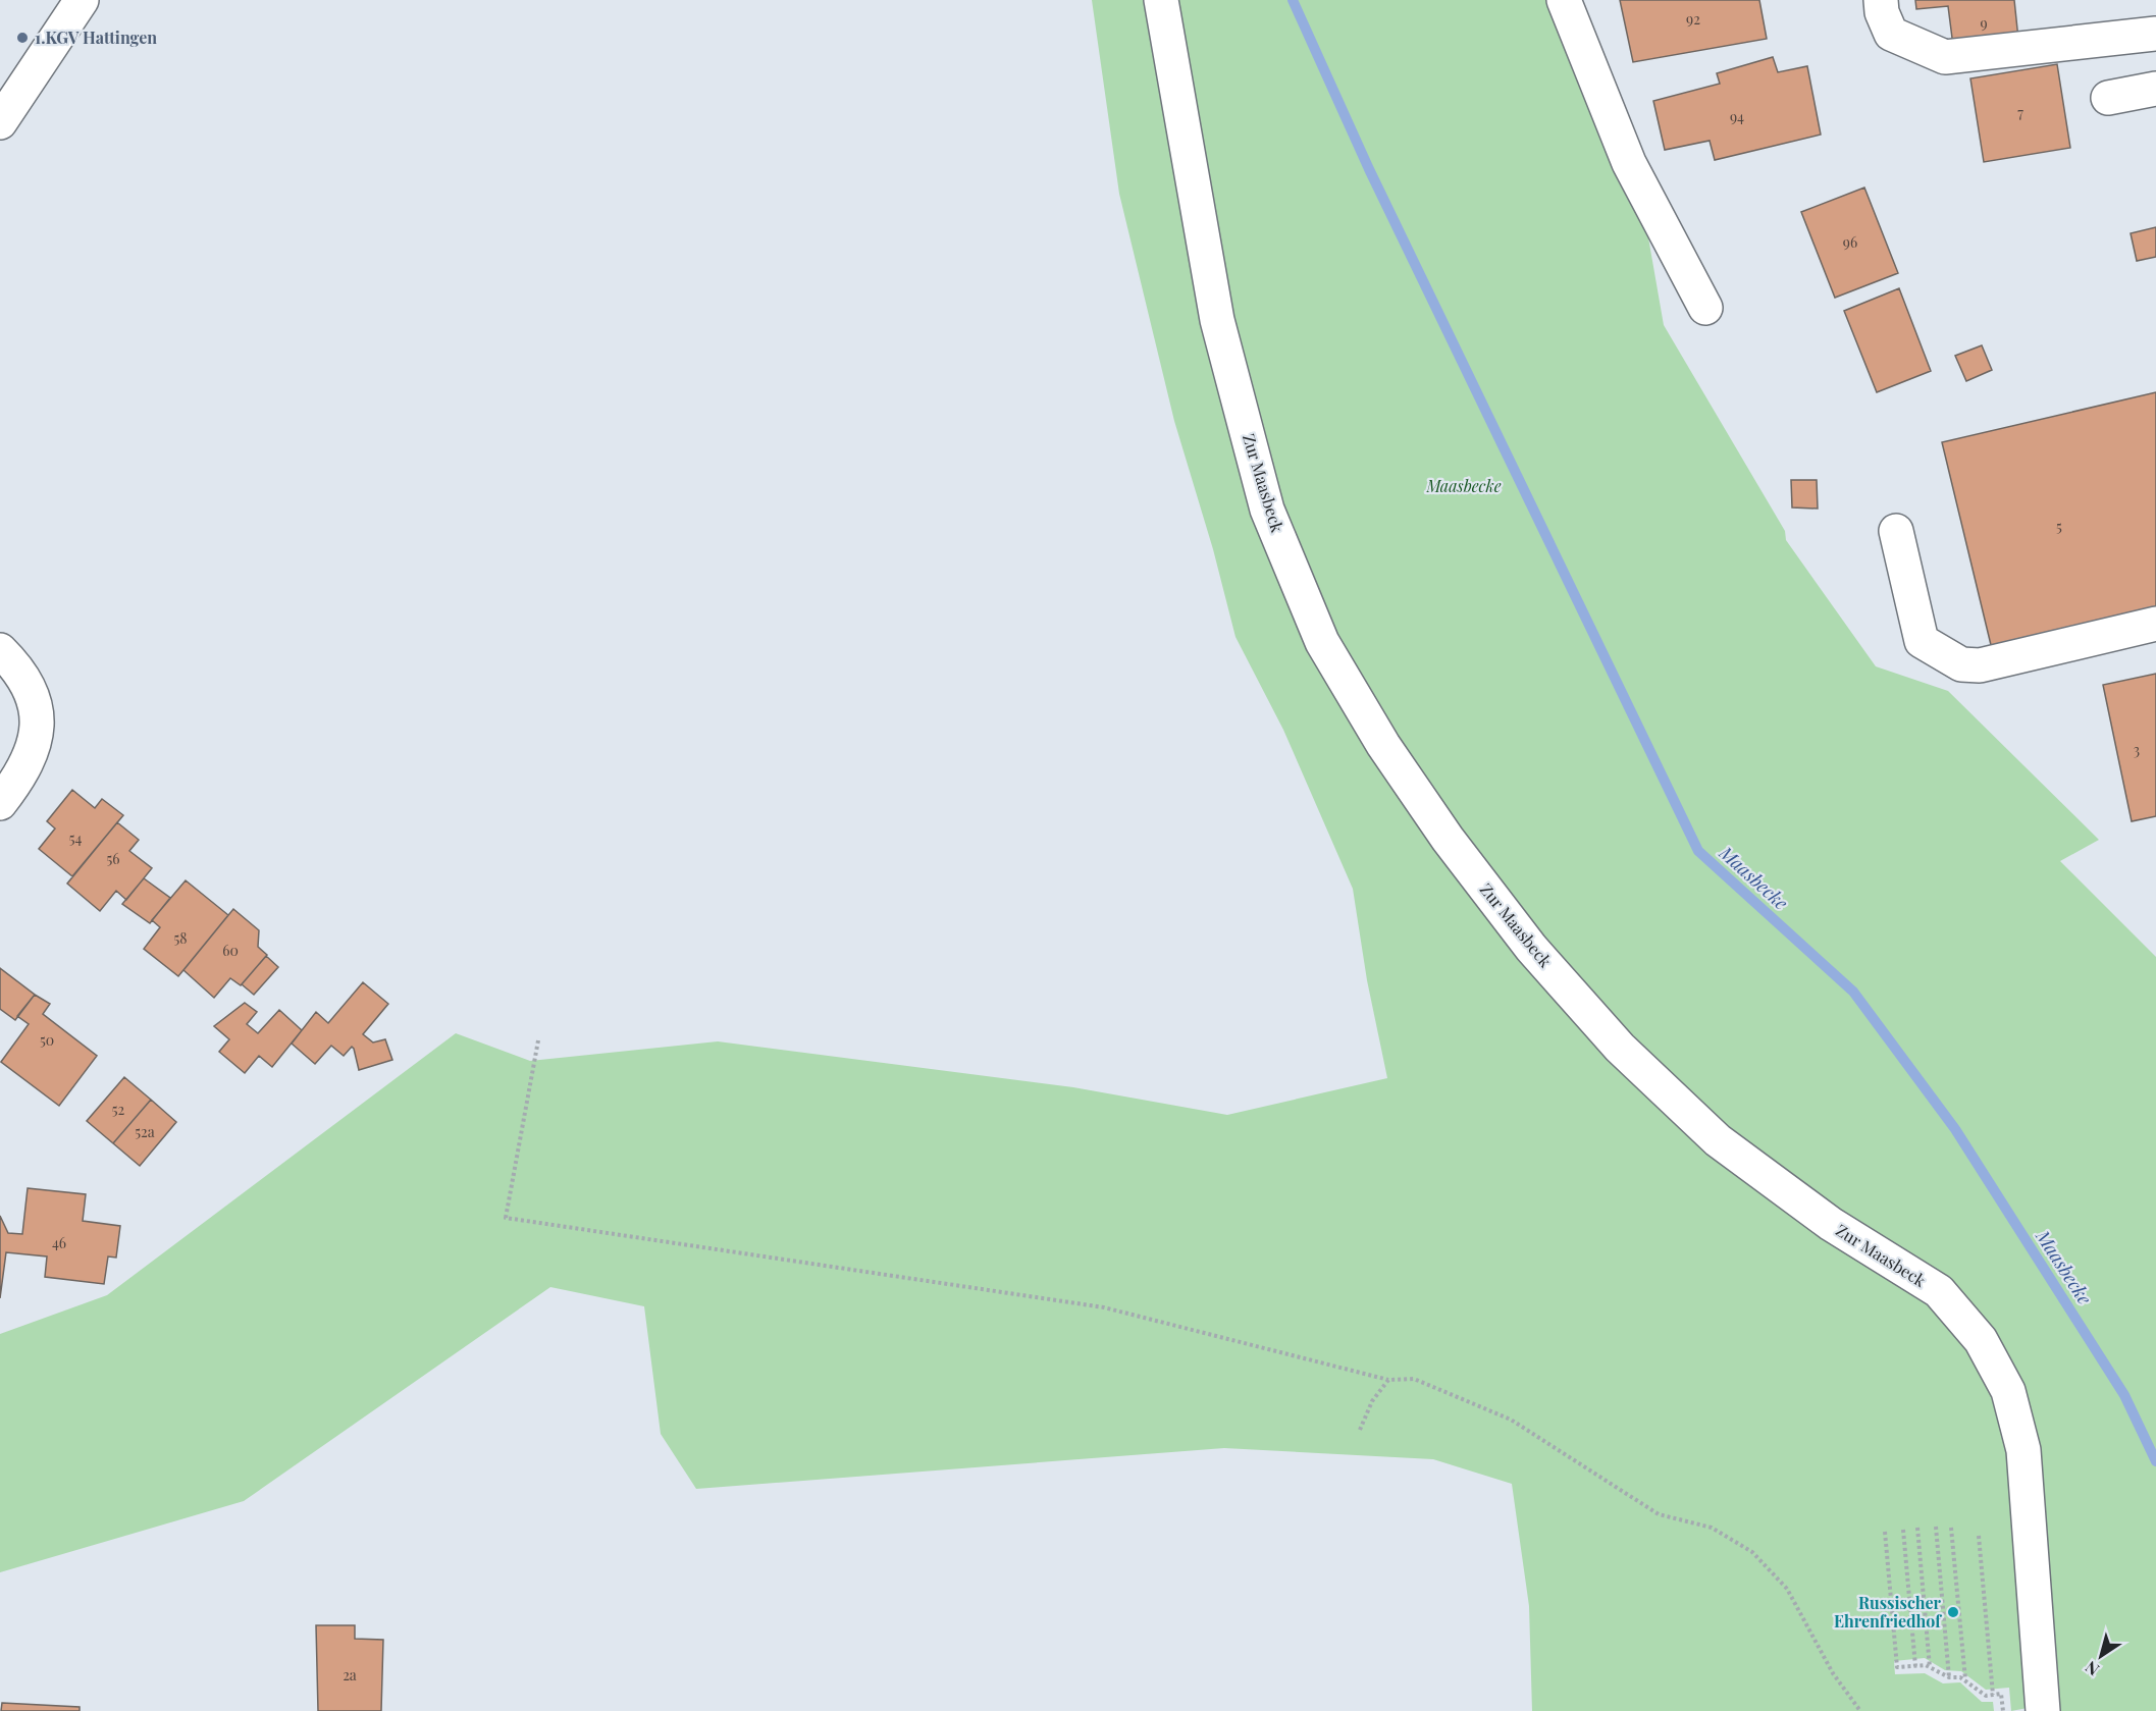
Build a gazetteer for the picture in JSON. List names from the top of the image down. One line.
{"streets":{"street":["Zur Maasbeck"]},"water":["Maasbecke"],"parks":["Maasbecke"],"places":["1.KGV Hattingen","Russischer Ehrenfriedhof"],"house_numbers":["92","9","7","94","96","5","3","54","56","58","60","50","52","52a","46","2a"],"north":"bottom left"}
